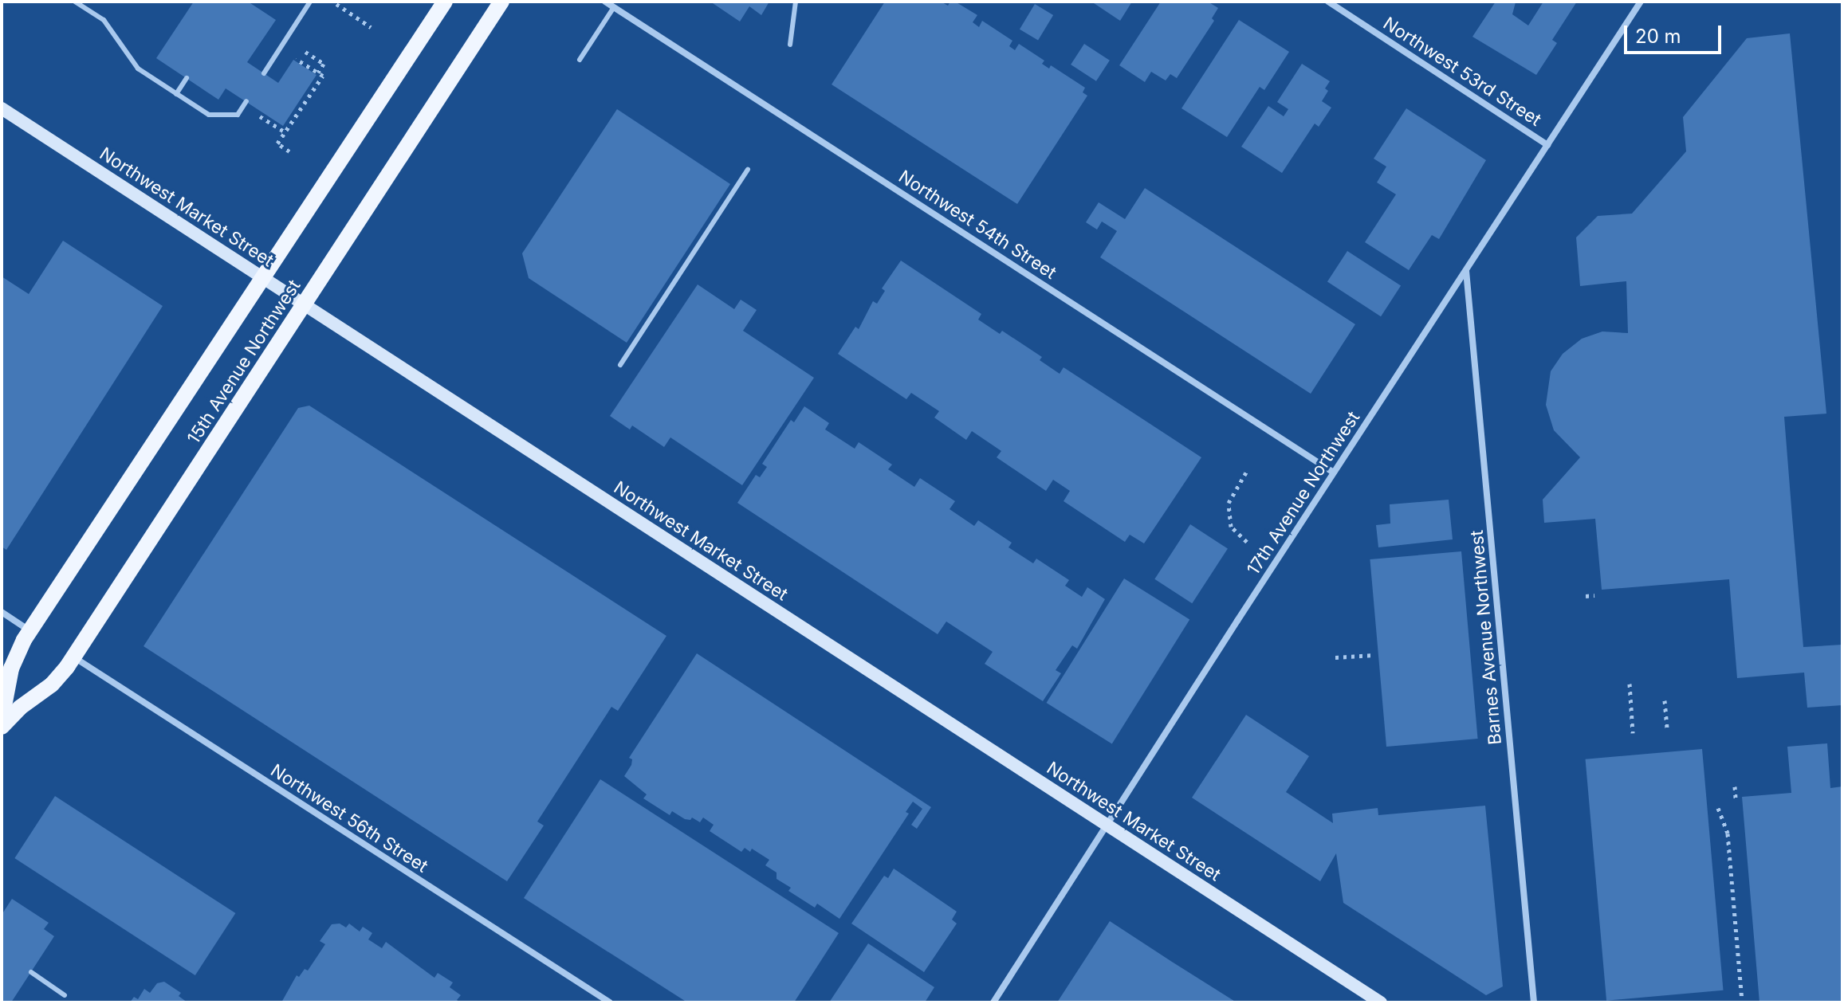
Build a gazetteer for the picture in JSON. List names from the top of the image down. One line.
{"streets":{"main road":["Northwest Market Street","15th Avenue Northwest"],"street":["Northwest 53rd Street","Northwest 54th Street","17th Avenue Northwest","Barnes Avenue Northwest","Northwest 56th Street"]},"crossings":[["Northwest 53rd Street","17th Avenue Northwest"],["Northwest Market Street","15th Avenue Northwest"],["Northwest Market Street","17th Avenue Northwest"],["Northwest 54th Street","17th Avenue Northwest"],["15th Avenue Northwest","Northwest 56th Street"],["17th Avenue Northwest","Barnes Avenue Northwest"]],"scale_bar":"20 m"}
